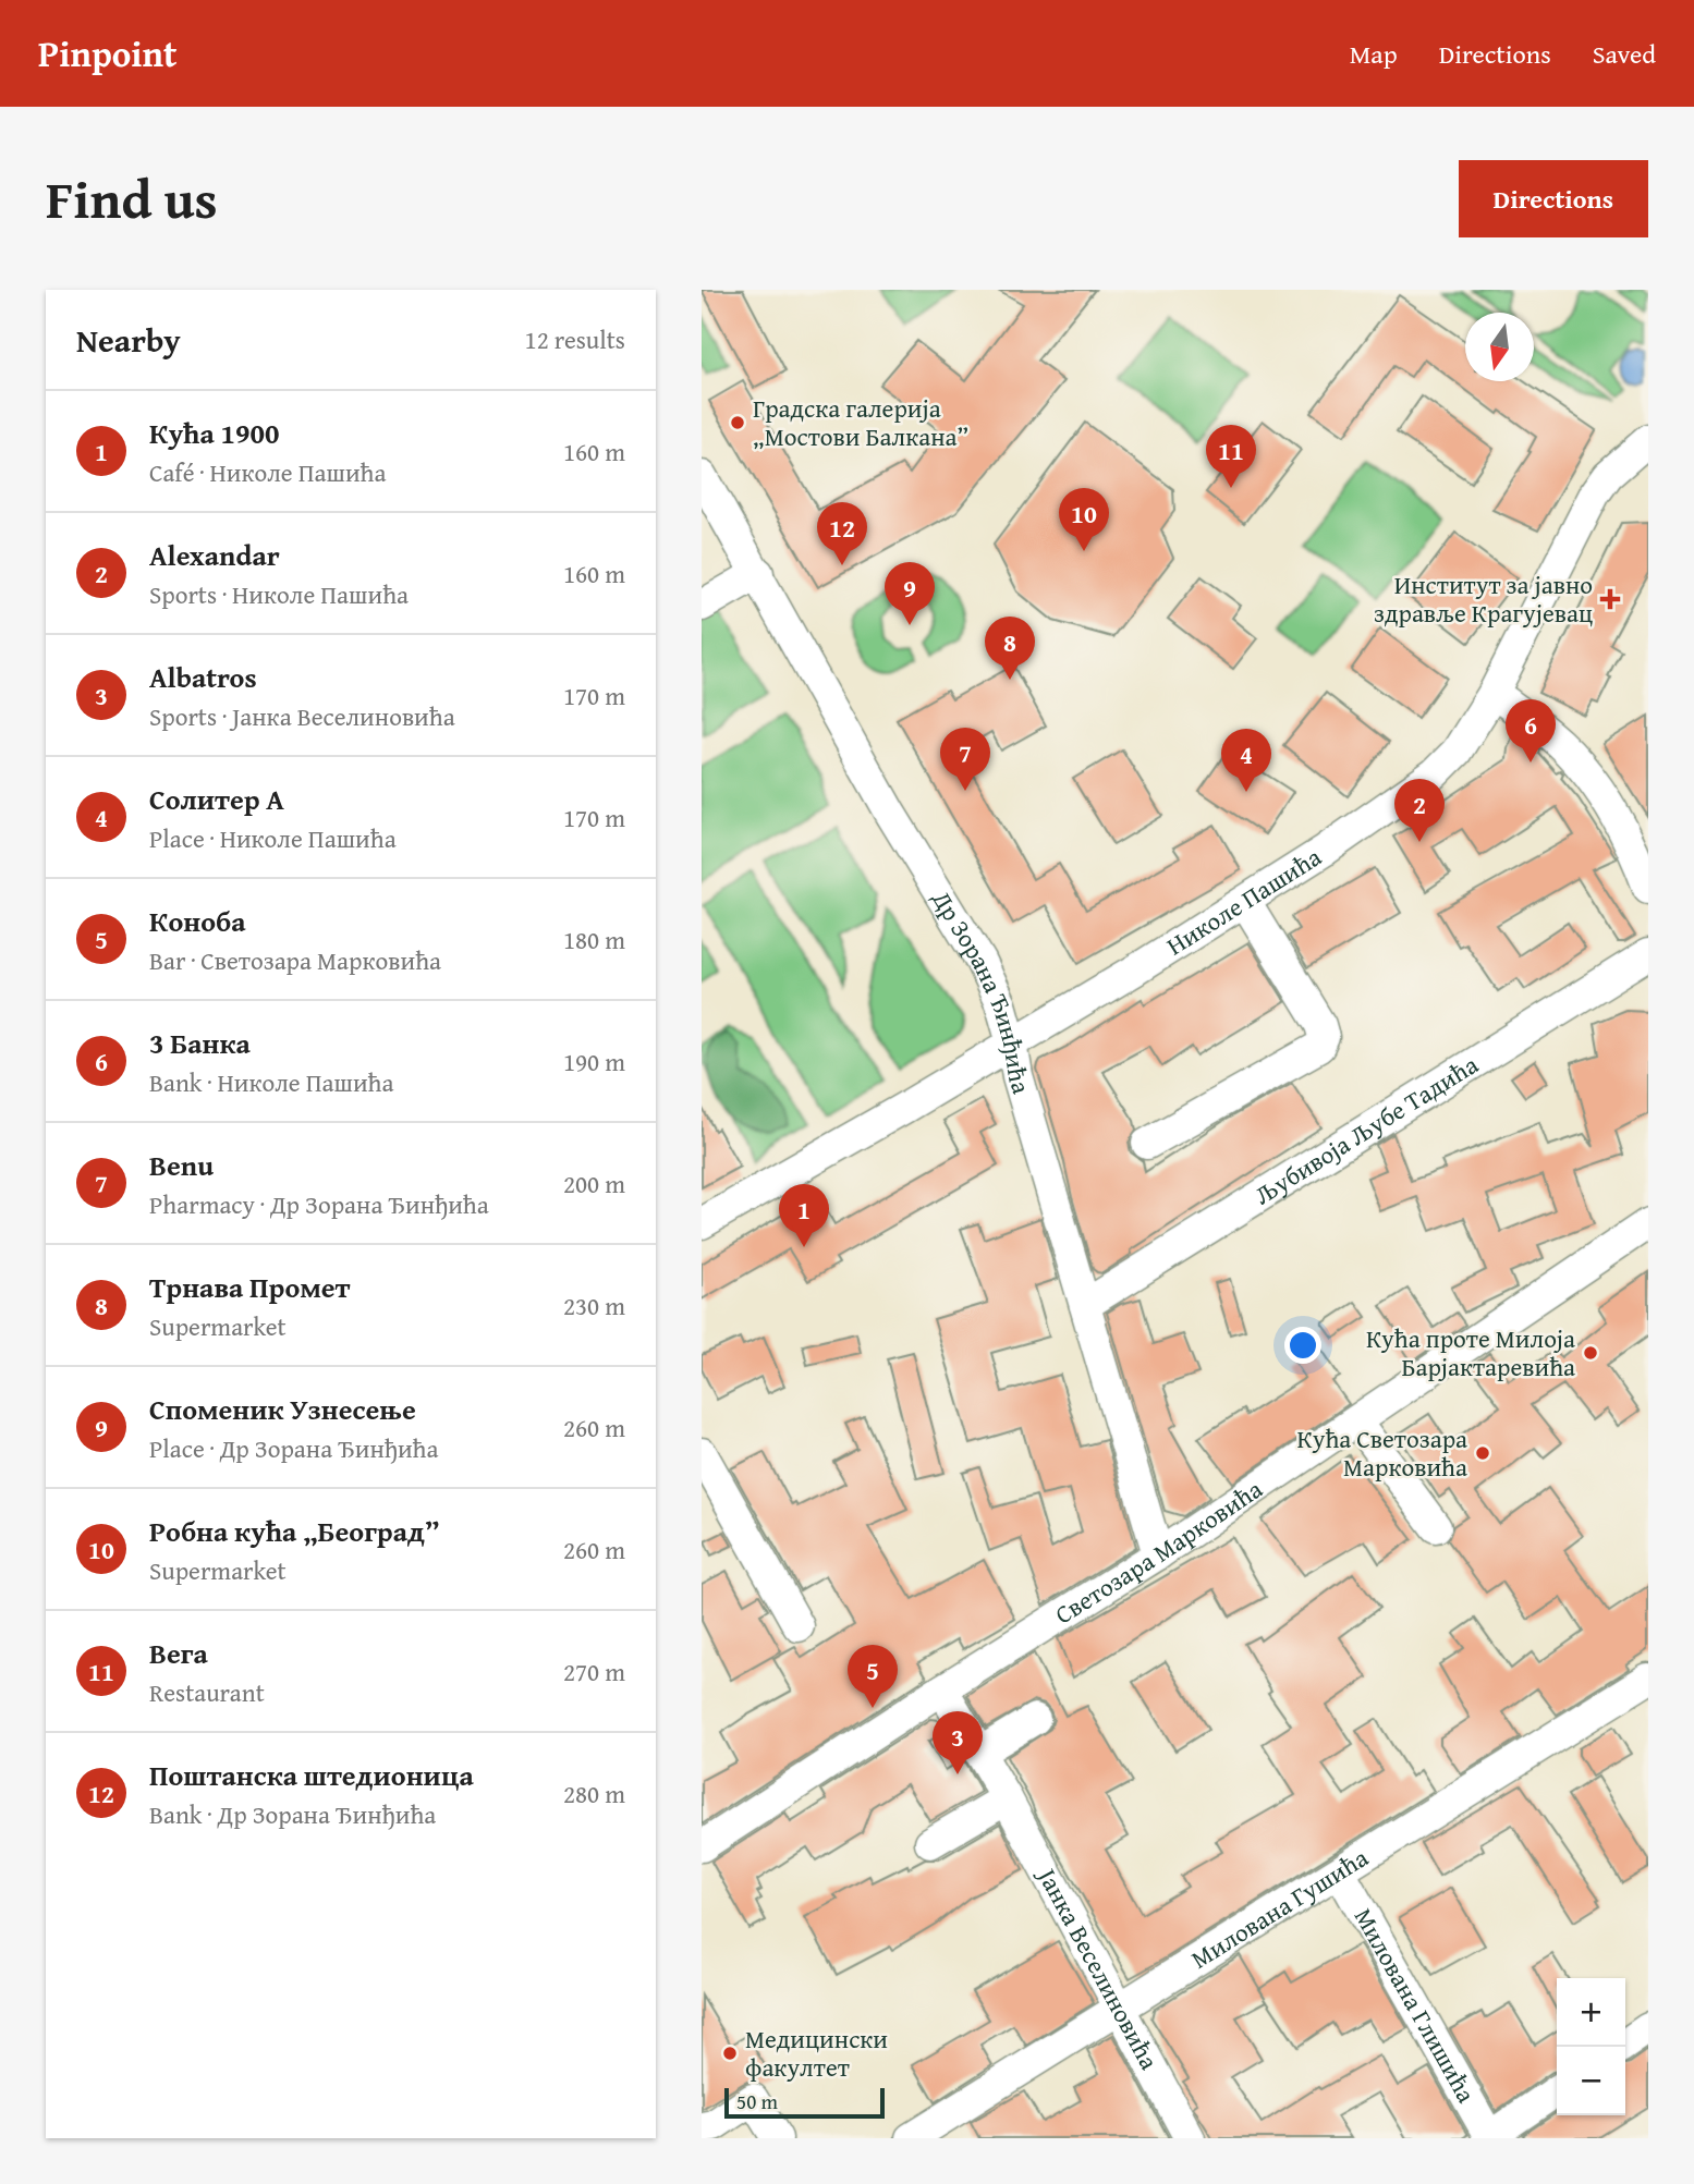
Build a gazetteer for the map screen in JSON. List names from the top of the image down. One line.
{"streets":{"street":["Николе Пашића","Др Зорана Ђинђића","Љубивоја Љубе Тадића","Светозара Марковића","Милована Гушића","Јанка Веселиновића","Милована Глишића"]},"crossings":[["Николе Пашића","Др Зорана Ђинђића"],["Др Зорана Ђинђића","Љубивоја Љубе Тадића"],["Др Зорана Ђинђића","Светозара Марковића"],["Светозара Марковића","Јанка Веселиновића"],["Милована Гушића","Јанка Веселиновића"],["Милована Гушића","Милована Глишића"]],"places":{"other":["Градска галерија „Мостови Балкана”","Кућа проте Милоја Барјактаревића","Кућа Светозара Марковића","Медицински факултет"],"health":["Институт за јавно здравље Крагујевац"]},"scale_bar":"50 m","north":"bottom","page":{"header":"Pinpoint","nav":["Map","Directions","Saved"],"title":"Find us","buttons":"Directions","heading":["Nearby","12 results"],"list":[{"mark":"1","name":"Кућа 1900","note":"Café · Николе Пашића","value":"160 m"},{"mark":"2","name":"Alexandar","note":"Sports · Николе Пашића","value":"160 m"},{"mark":"3","name":"Albatros","note":"Sports · Јанка Веселиновића","value":"170 m"},{"mark":"4","name":"Солитер А","note":"Place · Николе Пашића","value":"170 m"},{"mark":"5","name":"Коноба","note":"Bar · Светозара Марковића","value":"180 m"},{"mark":"6","name":"3 Банка","note":"Bank · Николе Пашића","value":"190 m"},{"mark":"7","name":"Benu","note":"Pharmacy · Др Зорана Ђинђића","value":"200 m"},{"mark":"8","name":"Трнава Промет","note":"Supermarket","value":"230 m"},{"mark":"9","name":"Споменик Узнесење","note":"Place · Др Зорана Ђинђића","value":"260 m"},{"mark":"10","name":"Робна кућа „Београд”","note":"Supermarket","value":"260 m"},{"mark":"11","name":"Вега","note":"Restaurant","value":"270 m"},{"mark":"12","name":"Поштанска штедионица","note":"Bank · Др Зорана Ђинђића","value":"280 m"}],"pins":["11","10","12","9","8","6","7","4","2","1","5","3"],"map_buttons":["+","−"],"scale":"50 m"}}
